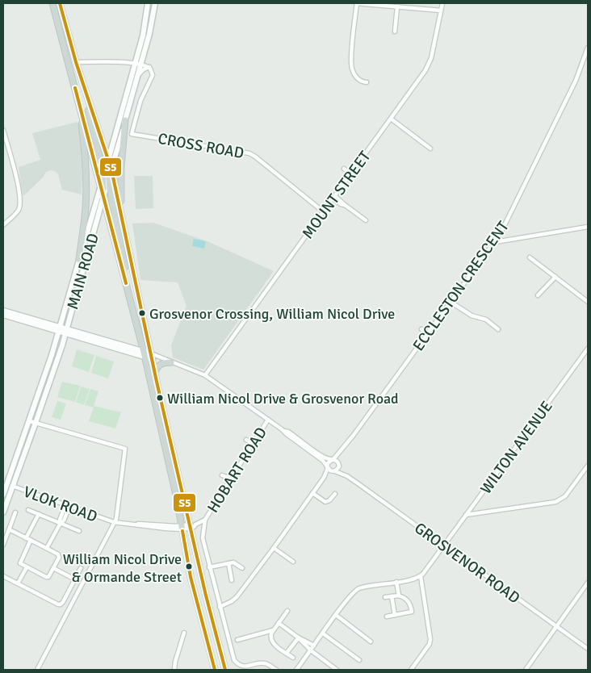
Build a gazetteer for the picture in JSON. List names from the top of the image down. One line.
{"streets":{"main road":["MAIN ROAD"],"street":["CROSS ROAD","MOUNT STREET","ECCLESTON CRESCENT","WILTON AVENUE","HOBART ROAD","VLOK ROAD","GROSVENOR ROAD"]},"crossings":[["CROSS ROAD","MOUNT STREET"],["MAIN ROAD","VLOK ROAD"],["ECCLESTON CRESCENT","GROSVENOR ROAD"],["WILTON AVENUE","GROSVENOR ROAD"],["HOBART ROAD","VLOK ROAD"]],"places":["Grosvenor Crossing, William Nicol Drive","William Nicol Drive & Grosvenor Road","William Nicol Drive & Ormande Street"],"lines":["transit line S5"]}
